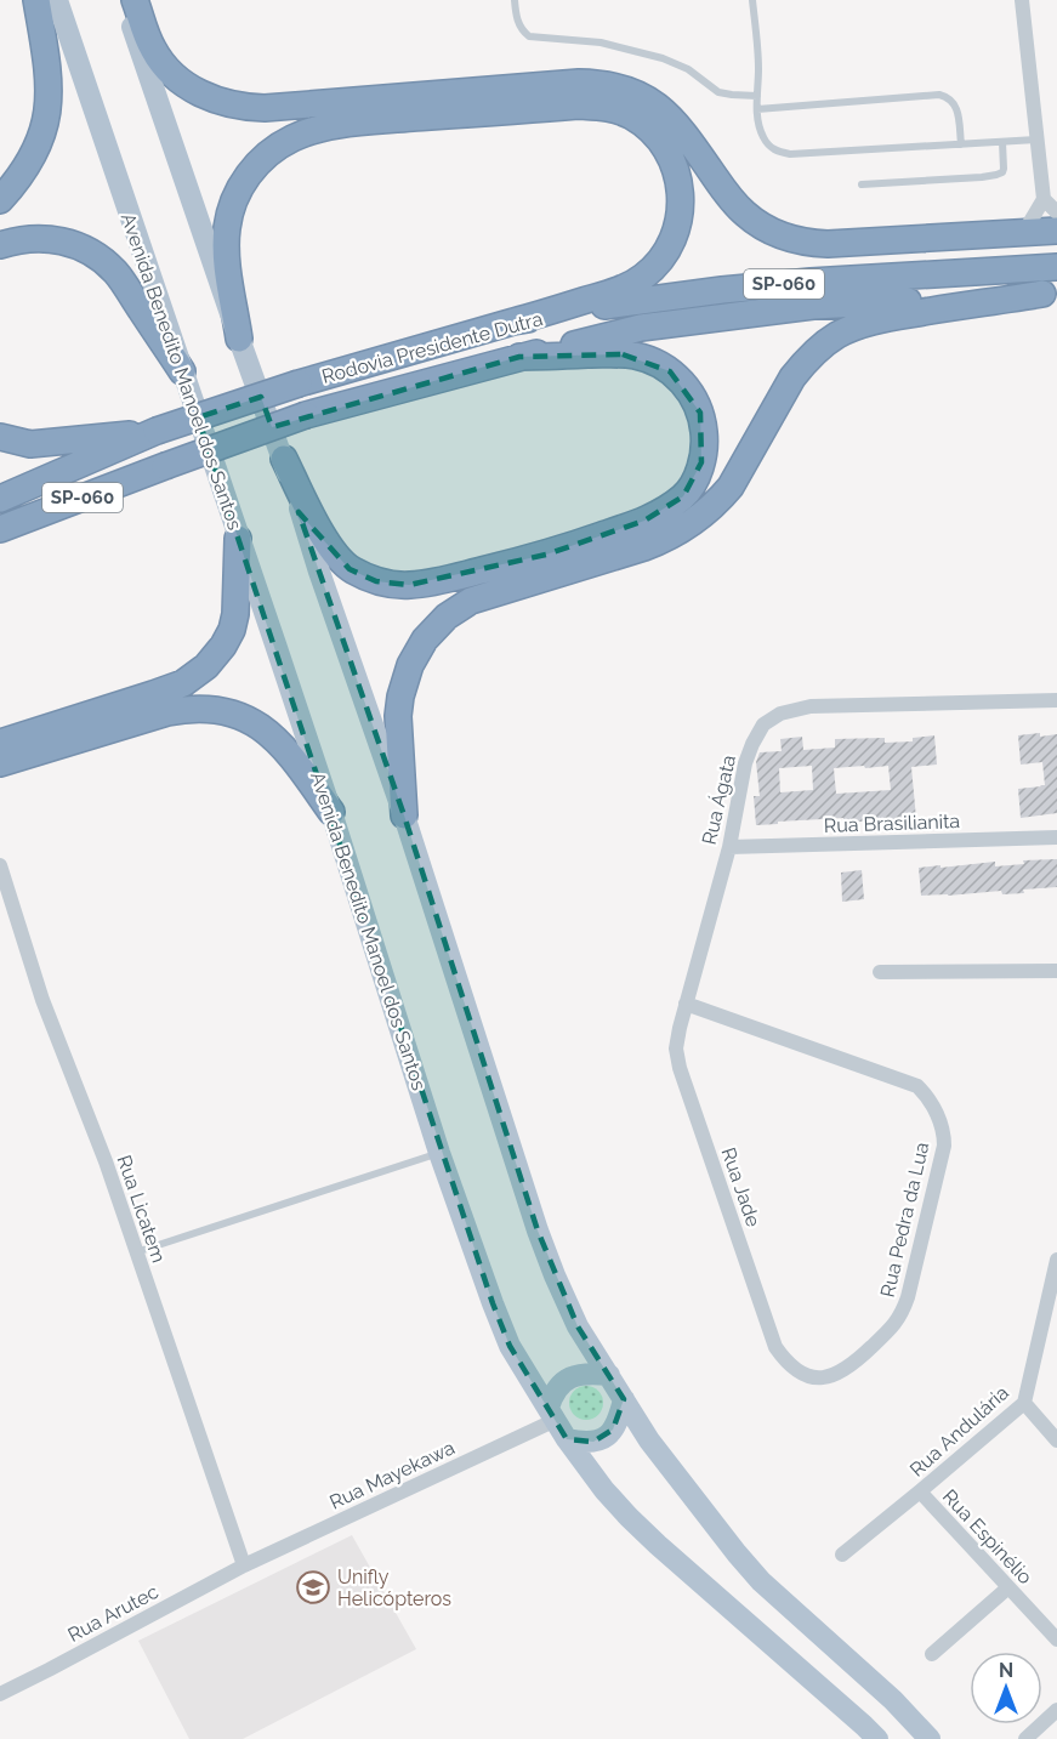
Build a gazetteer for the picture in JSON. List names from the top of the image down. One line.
{"streets":{"highway":["SP-060","Rodovia Presidente Dutra"],"main road":["Avenida Benedito Manoel dos Santos"],"street":["Rua Ágata","Rua Brasilianita","Rua Jade","Rua Licatem","Rua Pedra da Lua","Rua Andulária","Rua Mayekawa","Rua Espinélio","Rua Arutec"]},"crossings":[["Avenida Benedito Manoel dos Santos","Rua Mayekawa"],["Rua Ágata","Rua Brasilianita"],["Rua Ágata","Rua Jade"],["Rua Ágata","Rua Pedra da Lua"],["Rua Jade","Rua Pedra da Lua"],["Rua Licatem","Rua Mayekawa"],["Rua Licatem","Rua Arutec"],["Rua Andulária","Rua Espinélio"],["Rua Mayekawa","Rua Arutec"]],"places":{"school or university":["Unifly Helicópteros"]},"north":"top"}
